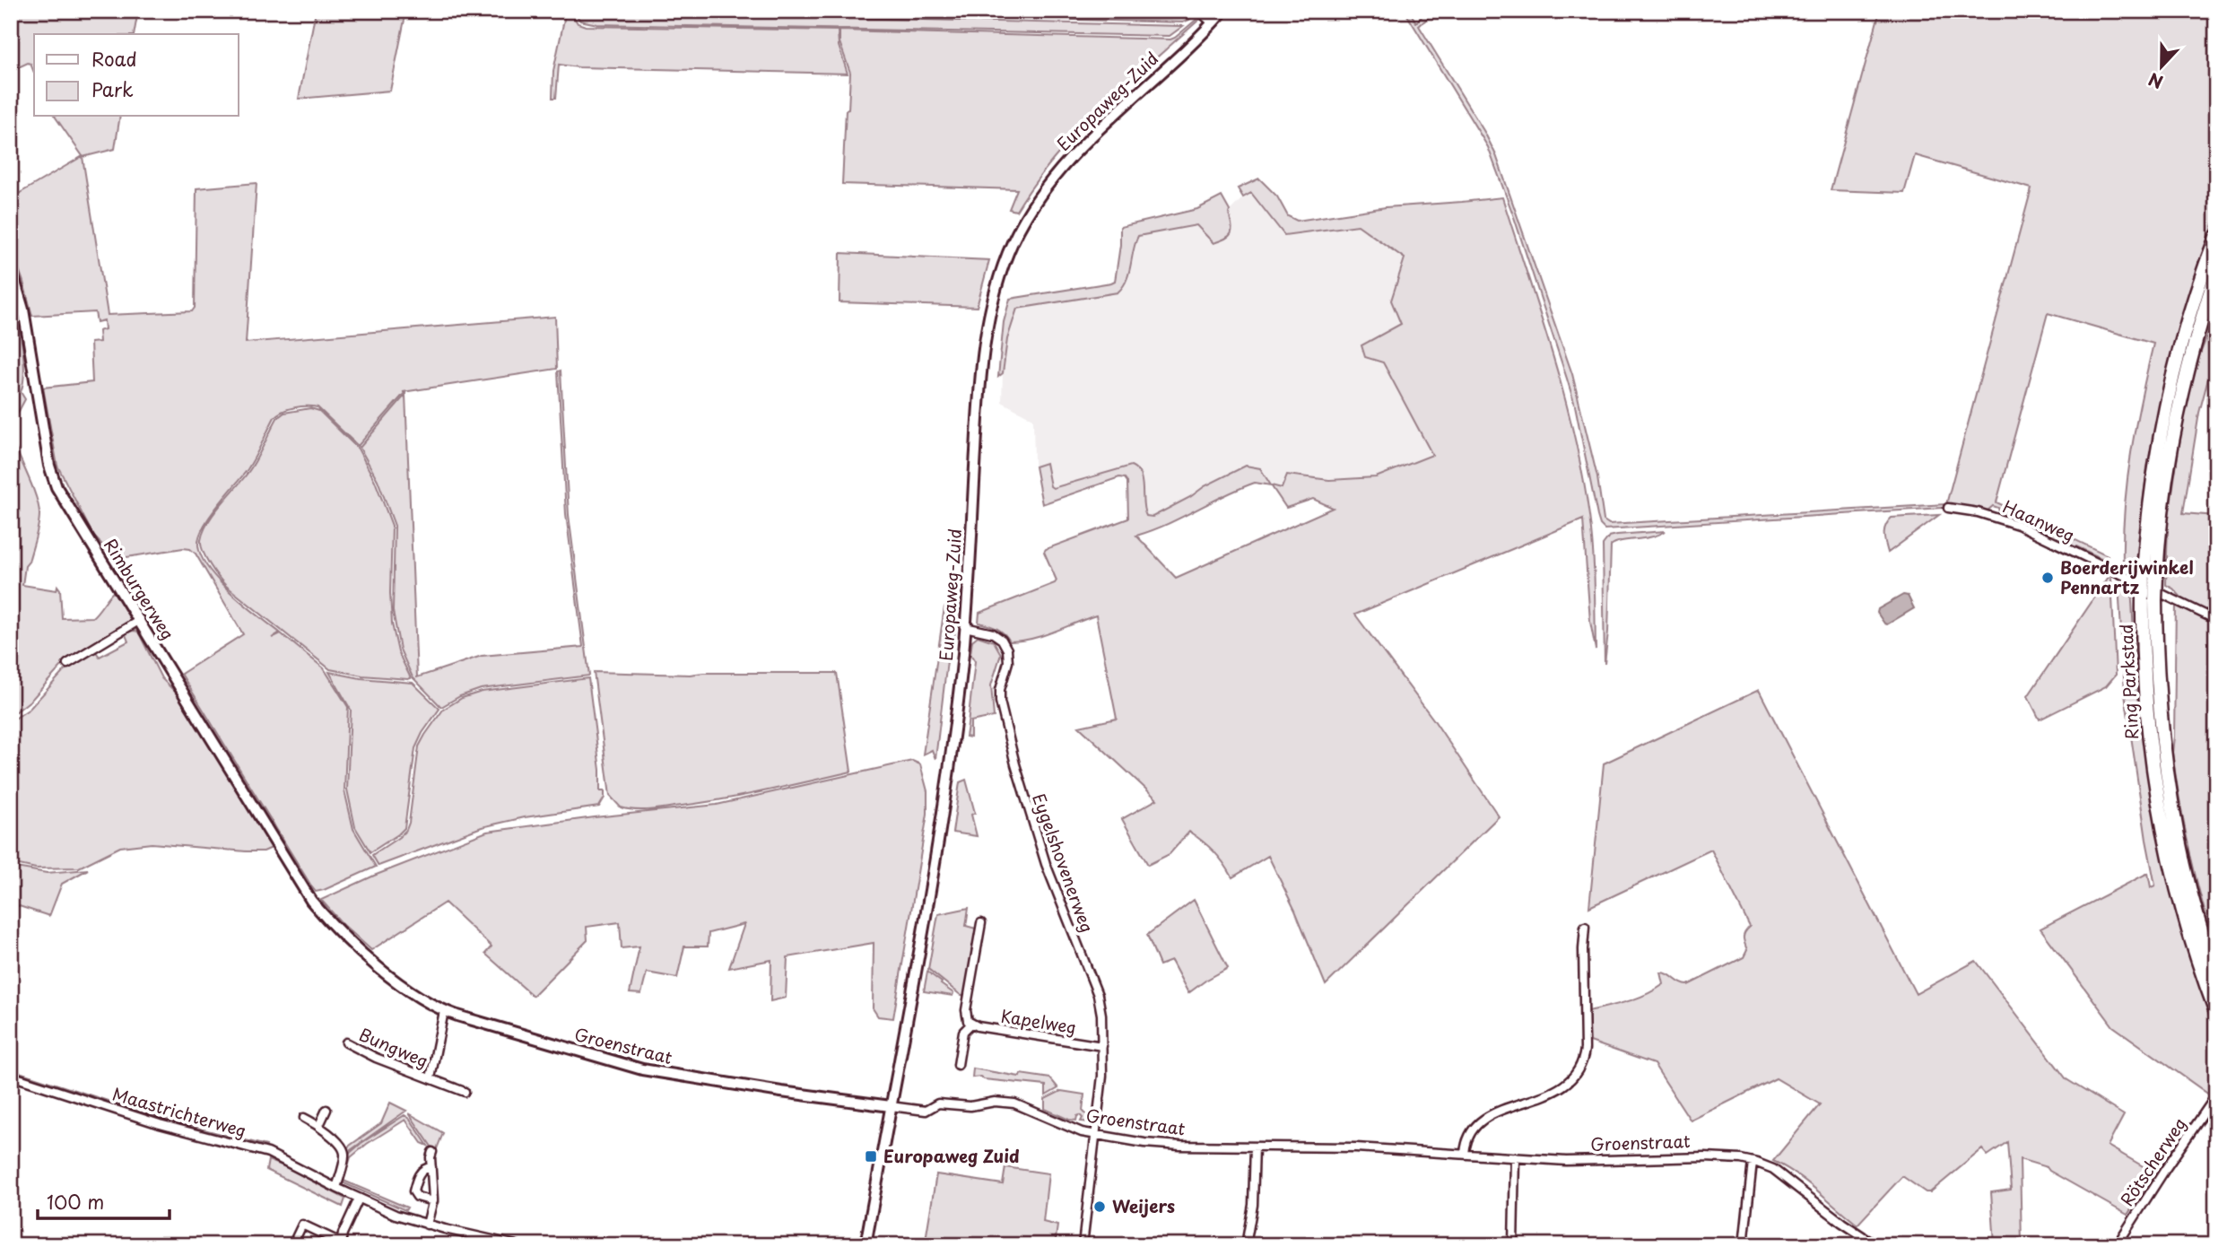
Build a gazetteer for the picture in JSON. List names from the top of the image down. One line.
{"streets":{"highway":["Ring Parkstad"],"street":["Europaweg-Zuid","Haanweg","Rimburgerweg","Eygelshovenerweg","Kapelweg","Groenstraat","Bungweg","Maastrichterweg","Rötscherweg"]},"crossings":[["Europaweg-Zuid","Eygelshovenerweg"],["Europaweg-Zuid","Groenstraat"],["Rimburgerweg","Groenstraat"],["Eygelshovenerweg","Kapelweg"],["Eygelshovenerweg","Groenstraat"],["Groenstraat","Bungweg"]],"places":{"other":["Boerderijwinkel Pennartz","Weijers"],"transit":["Europaweg Zuid"]},"legend":["Road","Park"],"scale_bar":"100 m","north":"bottom"}
